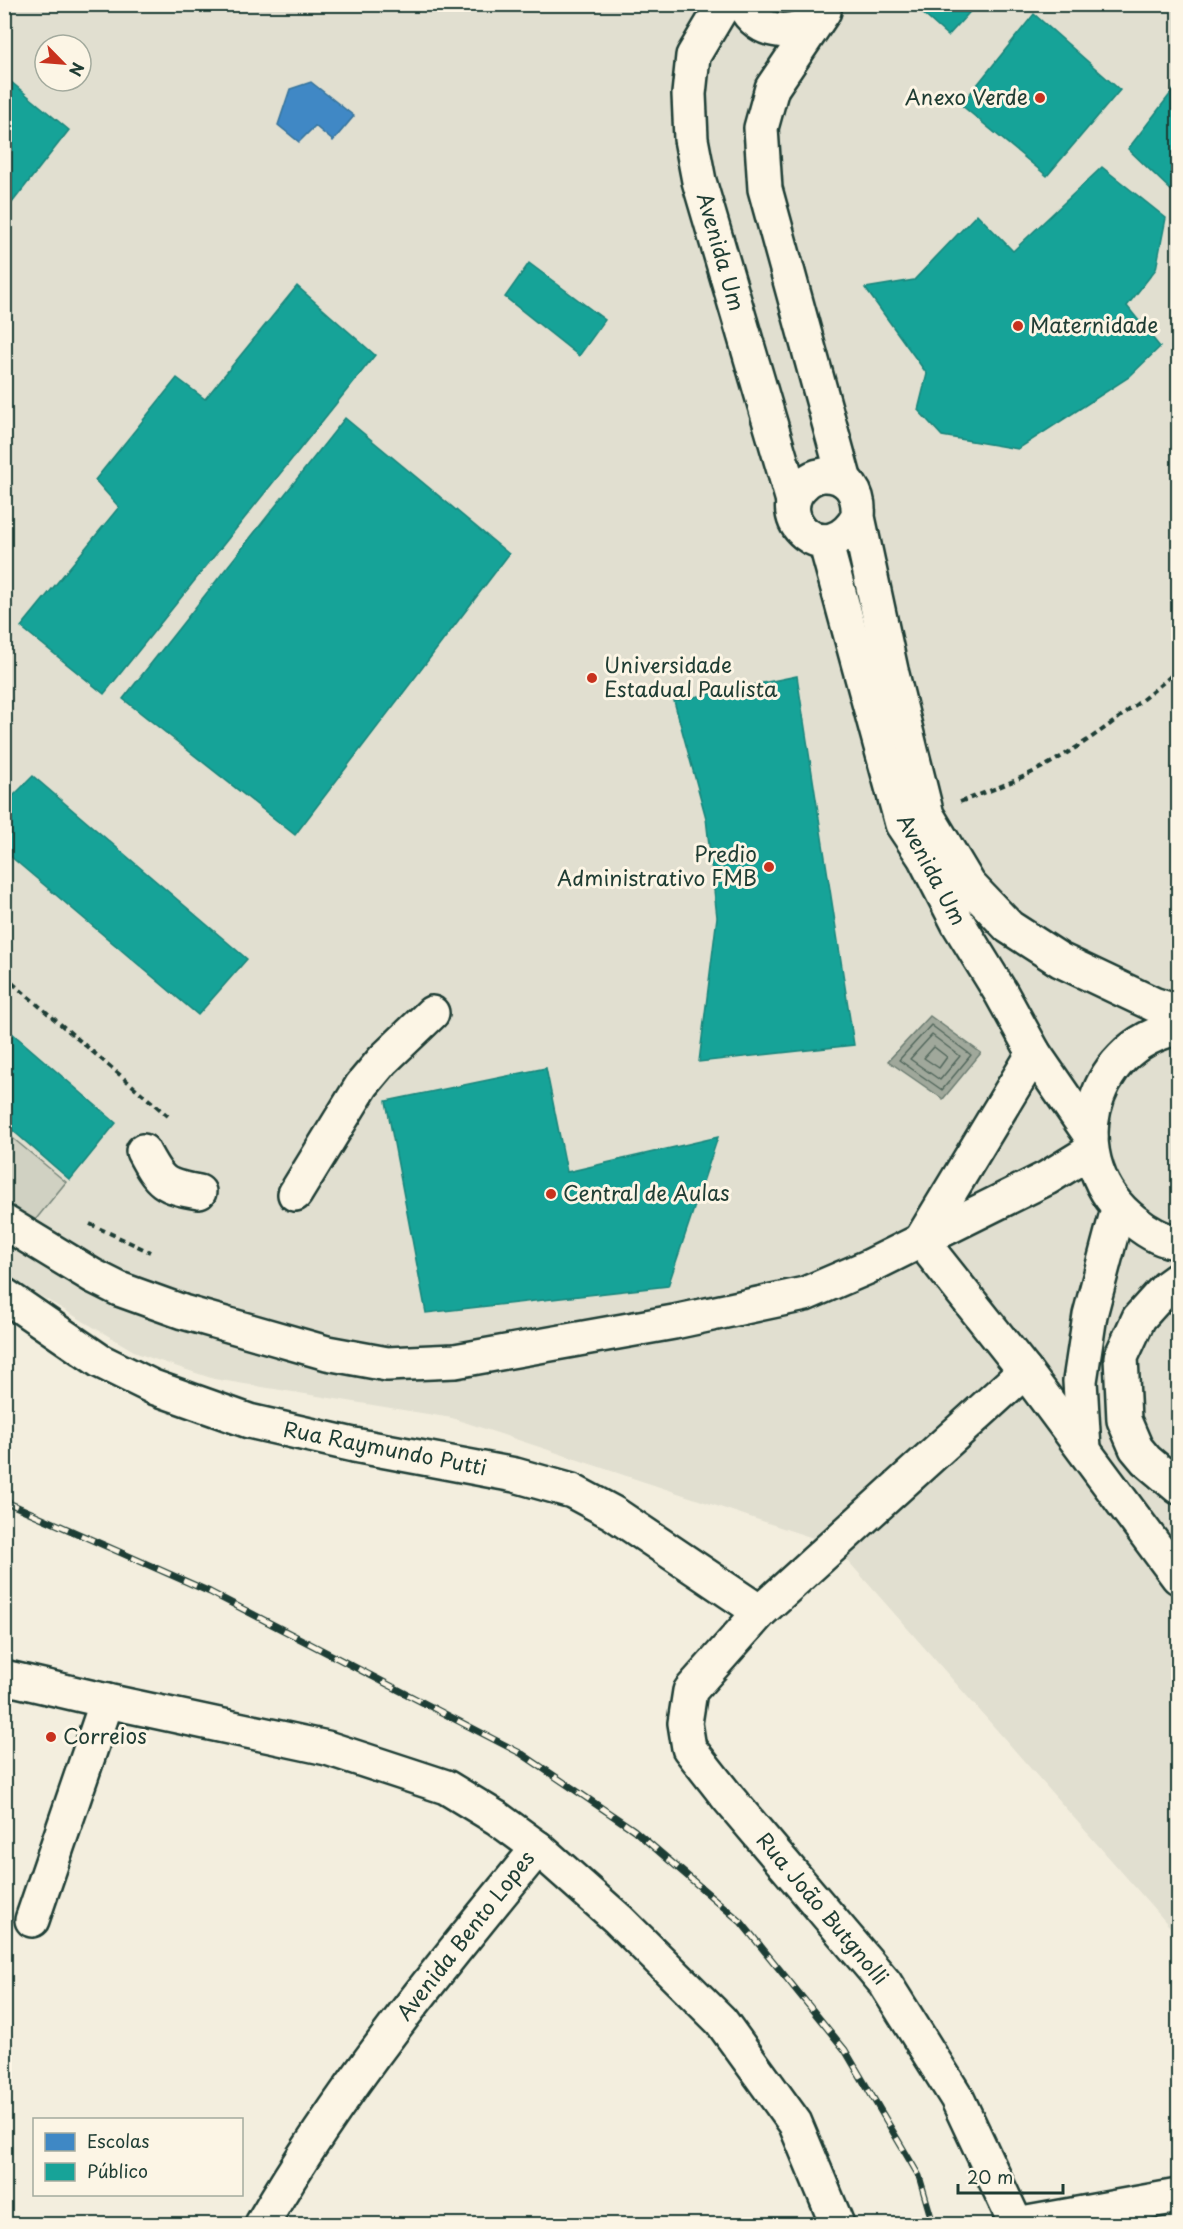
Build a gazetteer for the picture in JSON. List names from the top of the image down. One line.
{"streets":{"street":["Avenida Um","Rua Raymundo Putti","Rua João Butgnolli","Avenida Bento Lopes"]},"crossings":[["Rua Raymundo Putti","Rua João Butgnolli"]],"places":["Anexo Verde","Maternidade","Universidade Estadual Paulista","Predio Administrativo FMB","Central de Aulas","Correios"],"legend":["Escolas","Público"],"scale_bar":"20 m","north":"bottom right"}
